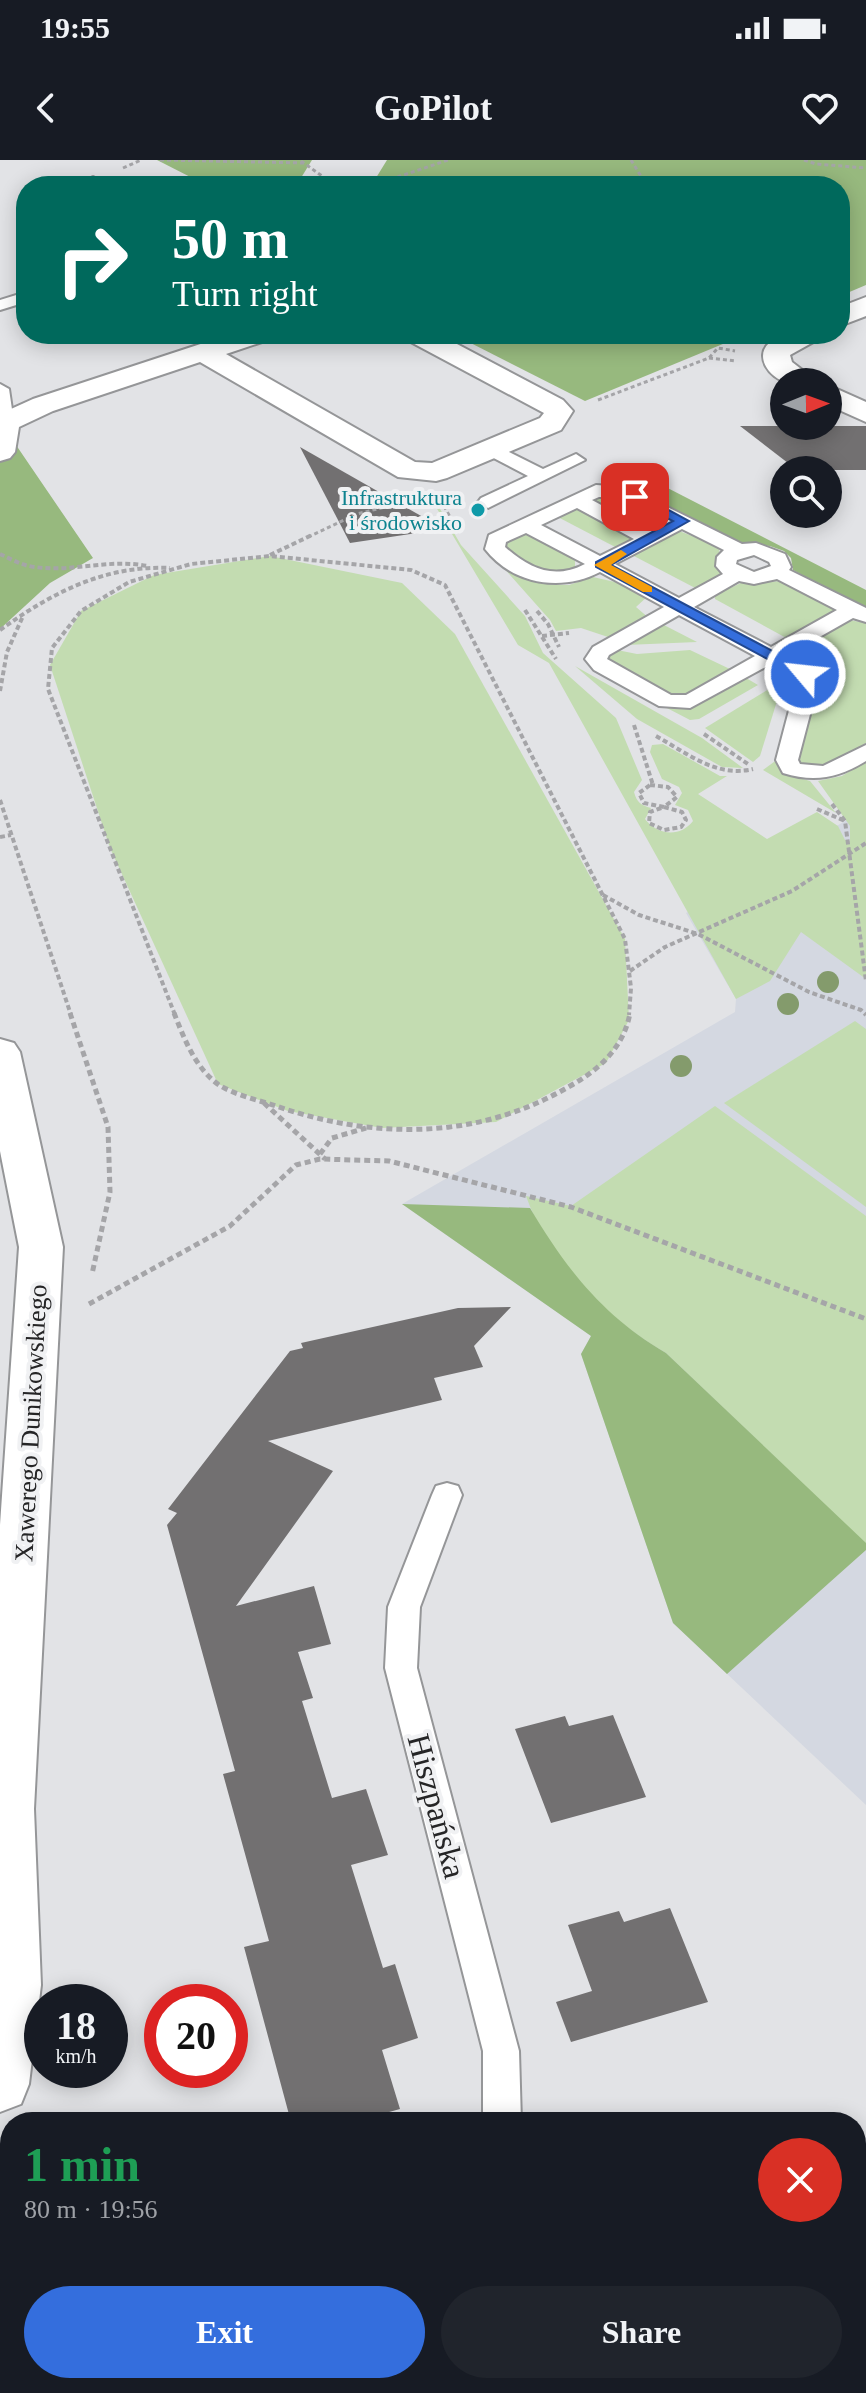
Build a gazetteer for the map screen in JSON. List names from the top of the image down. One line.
{"streets":{"street":["Xawerego Dunikowskiego"],"lane":["Hiszpańska"]},"places":["Infrastruktura i środowisko"],"north":"right","page":{"status":"19:55","header":"GoPilot","turn":["50 m","Turn right"],"speed":"18 km/h","limit":"20","heading":["1 min","80 m · 19:56"],"buttons":["Exit","Share"]}}
